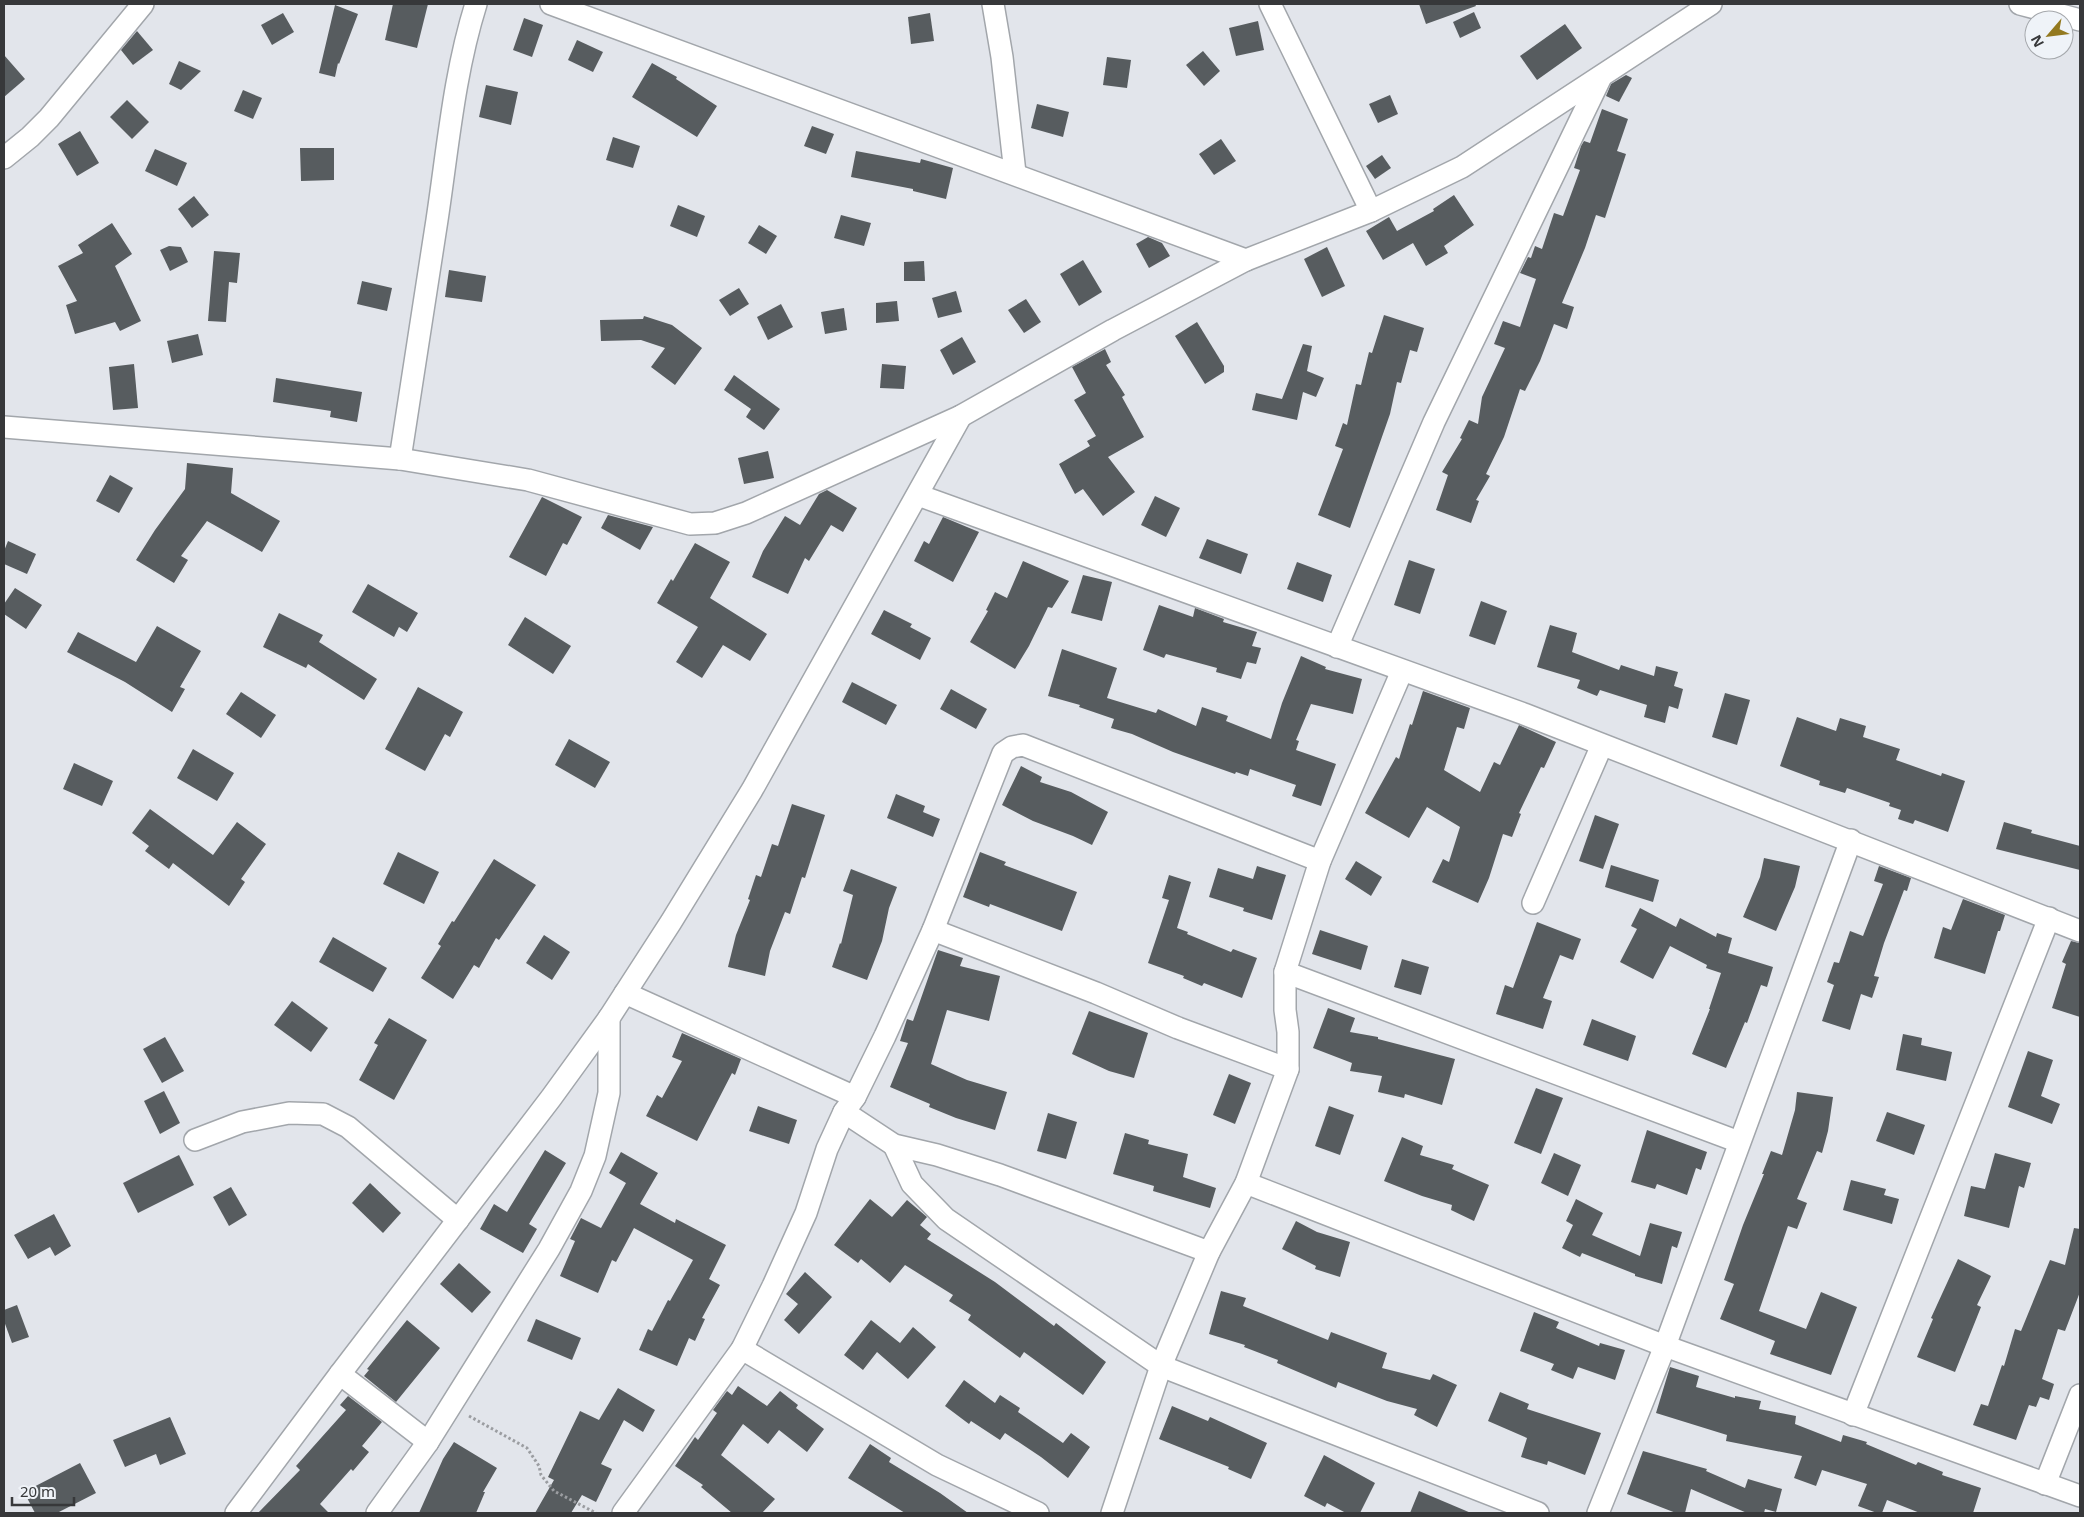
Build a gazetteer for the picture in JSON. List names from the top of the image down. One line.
{"scale_bar":"20 m","north":"bottom left"}
